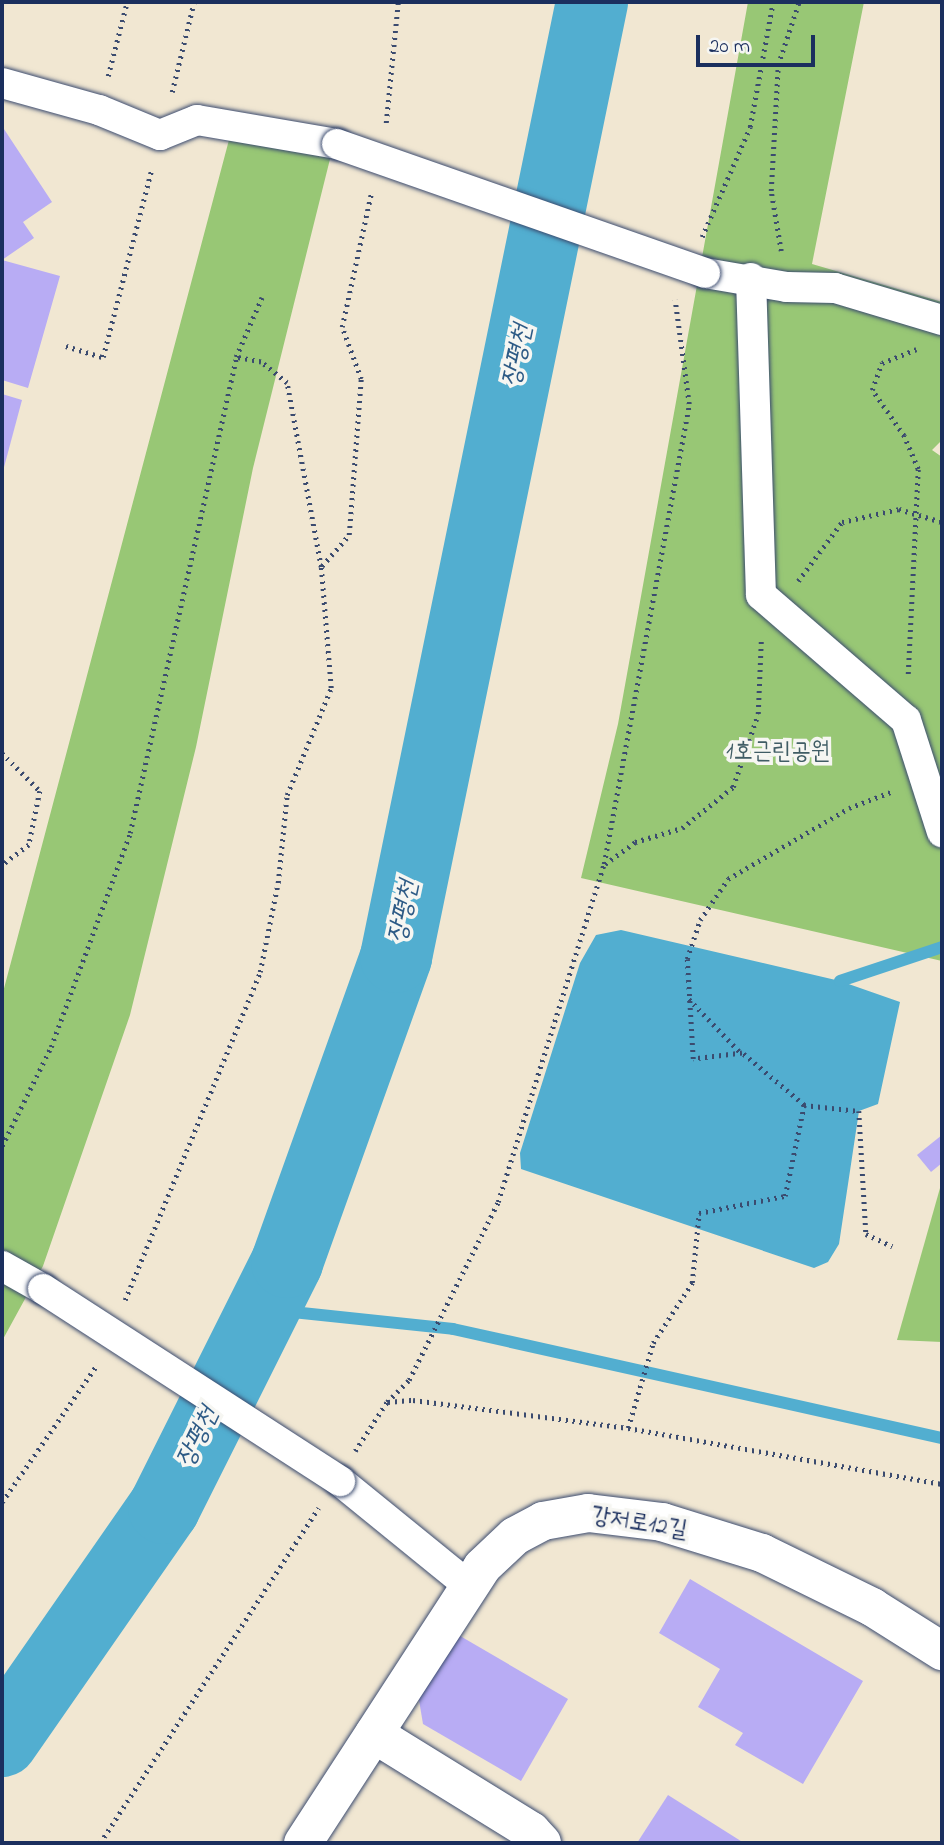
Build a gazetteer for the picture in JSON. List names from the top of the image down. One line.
{"streets":{"street":["강저로12길"]},"water":["장평천"],"parks":["1호근린공원"],"scale_bar":"20 m"}
